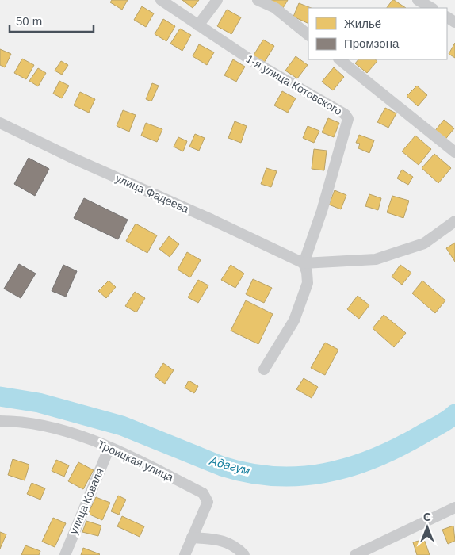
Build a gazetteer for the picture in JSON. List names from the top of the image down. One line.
{"streets":{"street":["1-я улица Котовского","улица Фадеева","Троицкая улица","улица Коваля"]},"crossings":[["1-я улица Котовского","улица Фадеева"],["Троицкая улица","улица Коваля"]],"water":["Адагум"],"legend":["Жильё","Промзона"],"scale_bar":"50 m","north":"top"}
